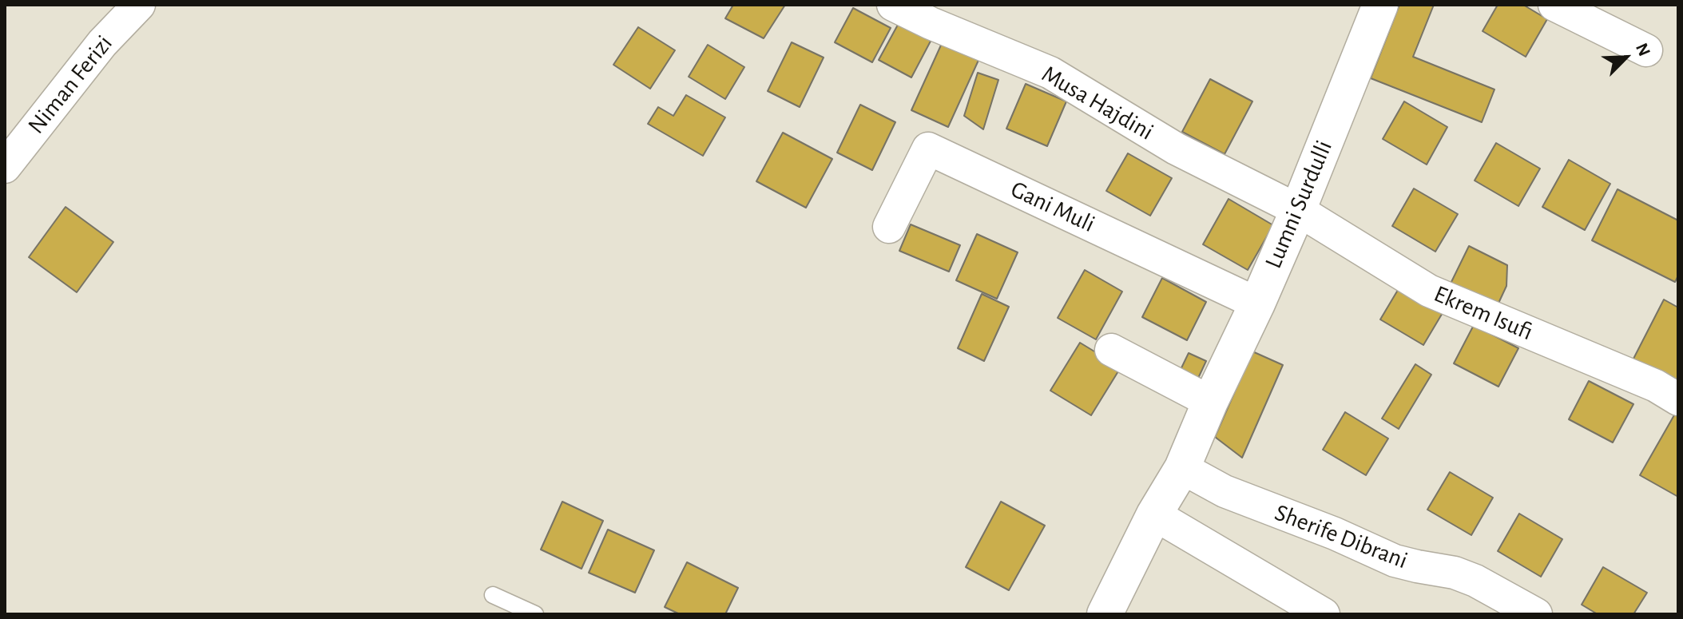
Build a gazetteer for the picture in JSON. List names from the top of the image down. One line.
{"streets":{"street":["Niman Ferizi","Musa Hajdini","Lumni Surdulli","Gani Muli","Ekrem Isufi","Sherife Dibrani"]},"crossings":[["Musa Hajdini","Lumni Surdulli"],["Musa Hajdini","Ekrem Isufi"],["Lumni Surdulli","Gani Muli"],["Lumni Surdulli","Ekrem Isufi"],["Lumni Surdulli","Sherife Dibrani"]],"north":"top right"}
